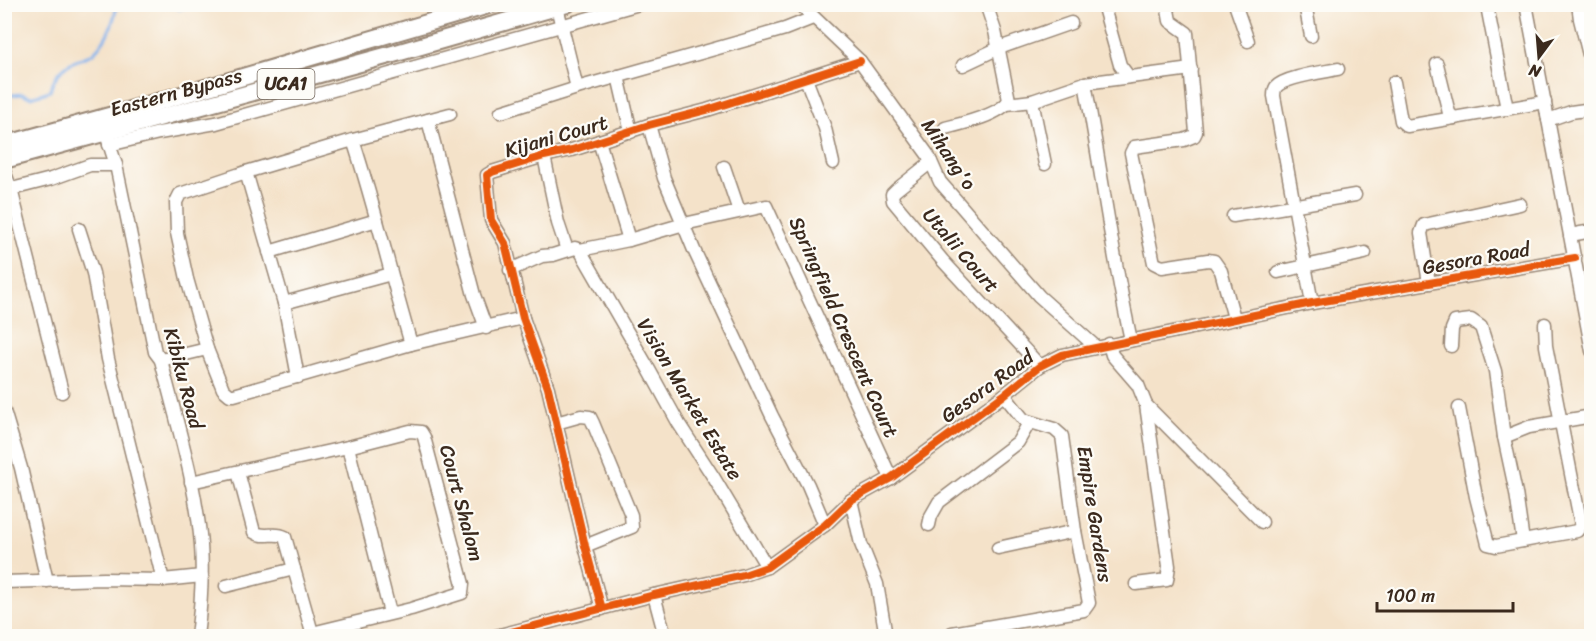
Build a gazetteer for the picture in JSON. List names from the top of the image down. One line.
{"streets":{"main road":["UCA1","Eastern Bypass"],"street":["Kijani Court","Mihang'o","Utalii Court","Gesora Road","Springfield Crescent Court","Kibiku Road","Vision Market Estate","Court Shalom","Empire Gardens"]},"crossings":[["Eastern Bypass","Kibiku Road"],["Kijani Court","Mihang'o"],["Kijani Court","Gesora Road"],["Kijani Court","Springfield Crescent Court"],["Kijani Court","Vision Market Estate"],["Mihang'o","Utalii Court"],["Mihang'o","Gesora Road"],["Utalii Court","Gesora Road"],["Gesora Road","Springfield Crescent Court"],["Gesora Road","Vision Market Estate"],["Springfield Crescent Court","Vision Market Estate"],["Kibiku Road","Court Shalom"]],"scale_bar":"100 m","north":"bottom"}
